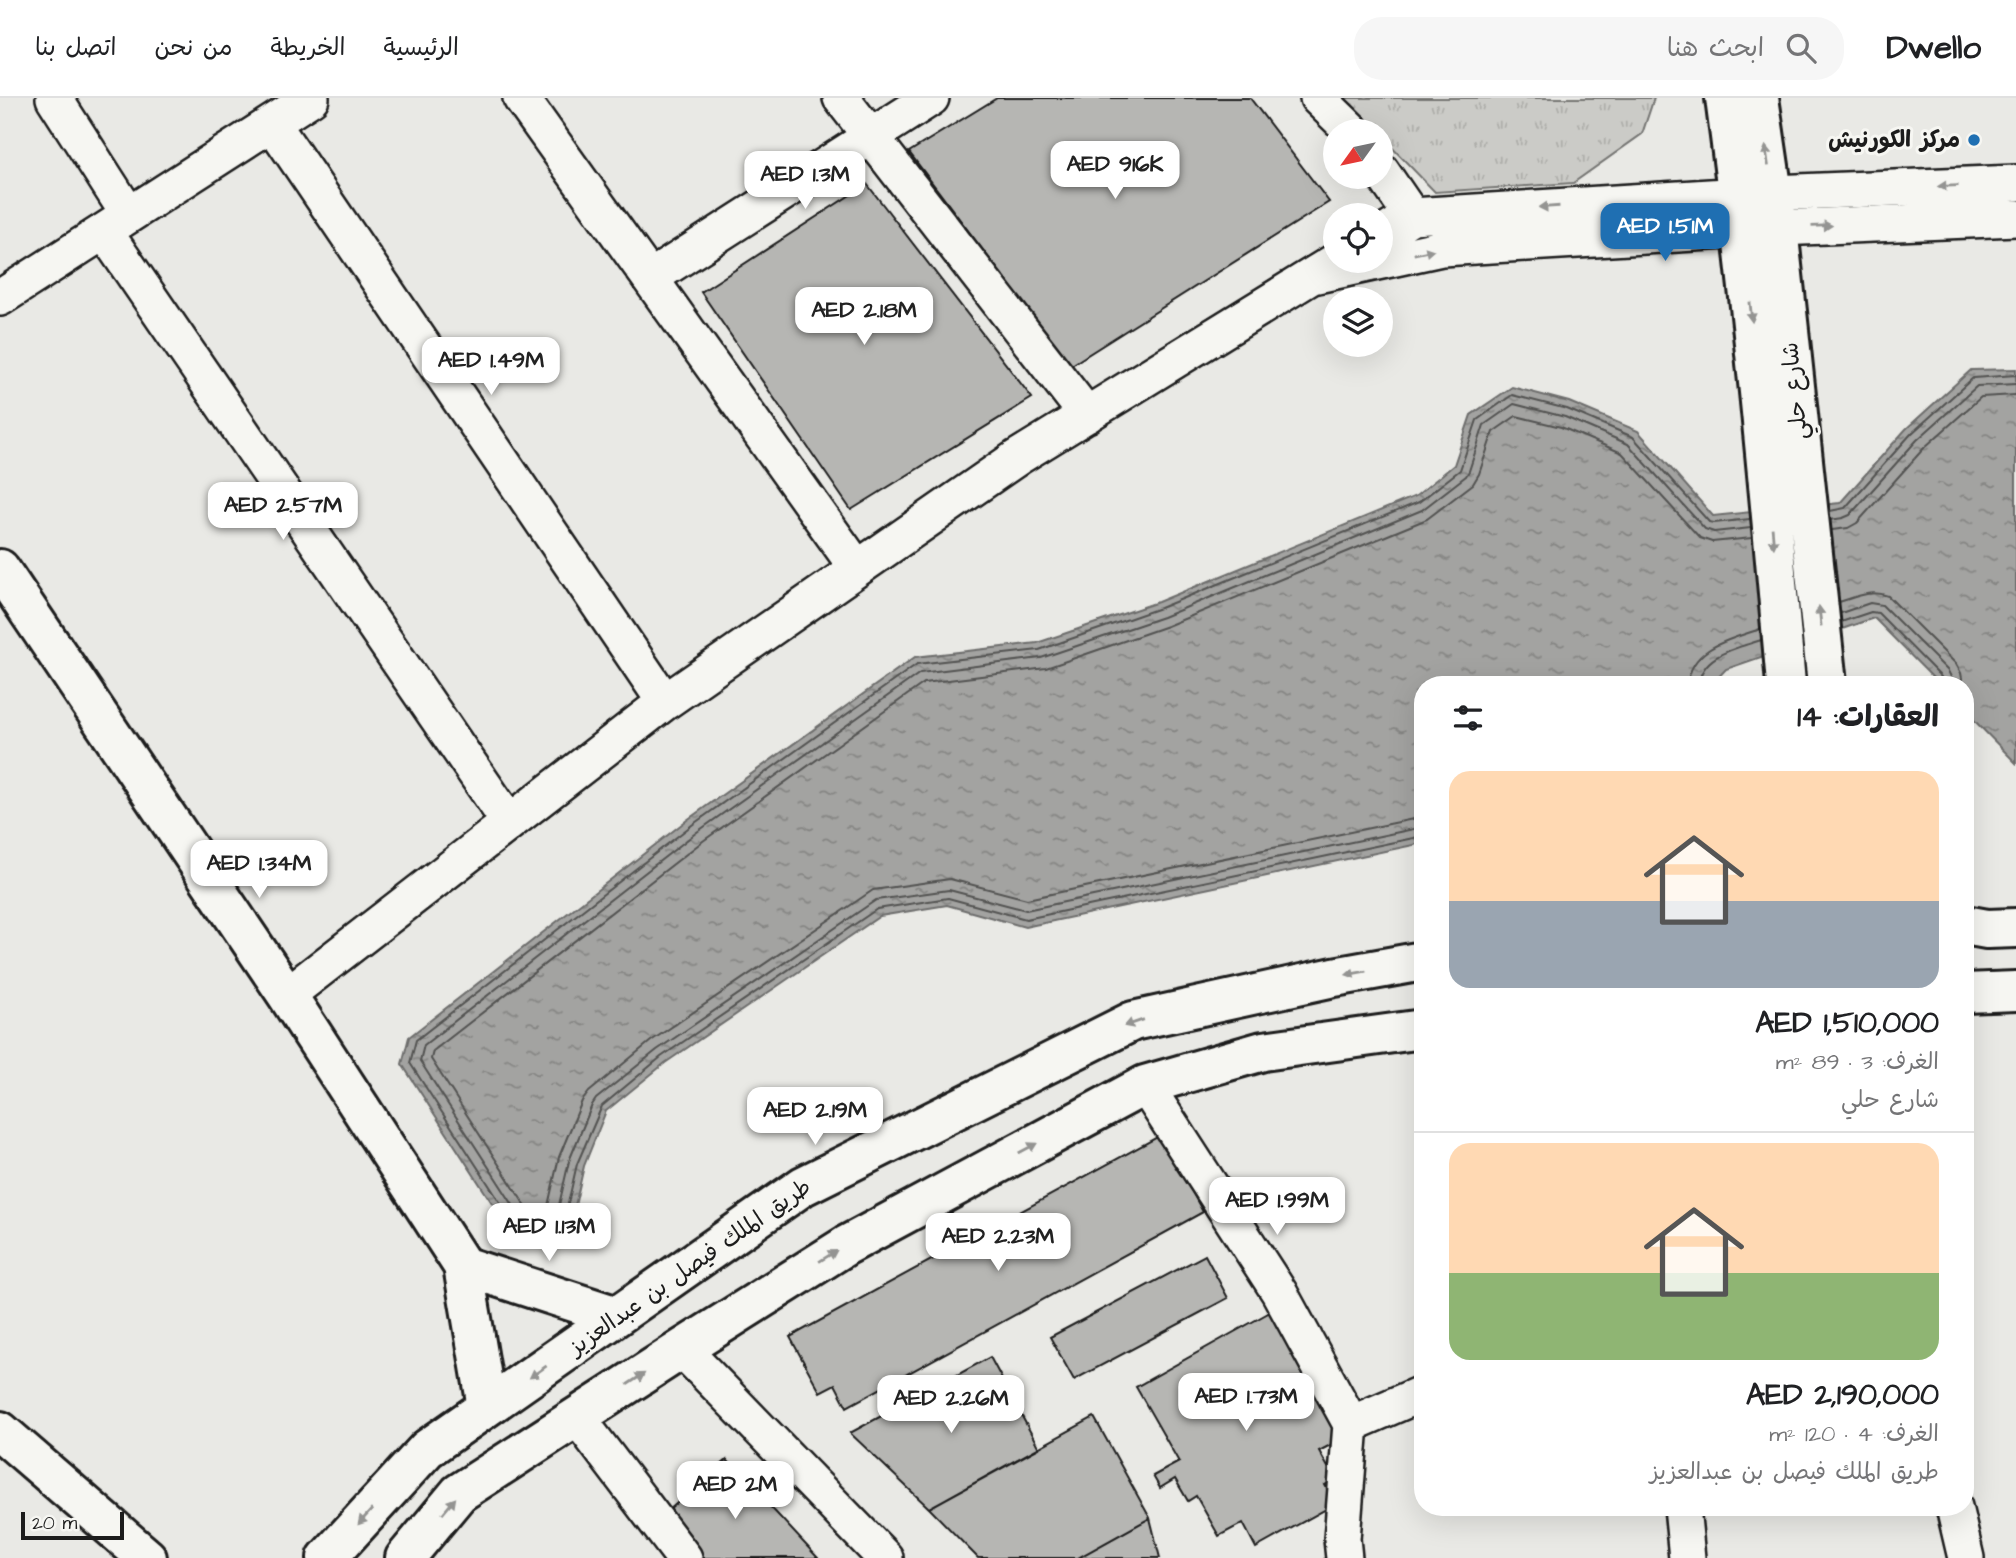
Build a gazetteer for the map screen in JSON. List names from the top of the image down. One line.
{"streets":{"street":["شارع حلي","طريق الملك فيصل بن عبدالعزيز"]},"places":["مركز الكورنيش"],"scale_bar":"20 m","north":"bottom left","page":{"header":"Dwello","search":"ابحث هنا","nav":["الرئيسية","الخريطة","من نحن","اتصل بنا"],"price":["AED 916K","AED 1.3M","AED 1.51M","AED 2.18M","AED 1.49M","AED 2.57M","AED 1.34M","AED 2.19M","AED 1.99M","AED 1.13M","AED 2.23M","AED 1.73M","AED 2.26M","AED 2M"],"heading":"العقارات: 14","list":[{"name":"AED 1,510,000","note":"الغرف: 3 · 89 m² · شارع حلي"},{"name":"AED 2,190,000","note":"الغرف: 4 · 120 m² · طريق الملك فيصل بن عبدالعزيز"}],"scale":"20 m"}}
